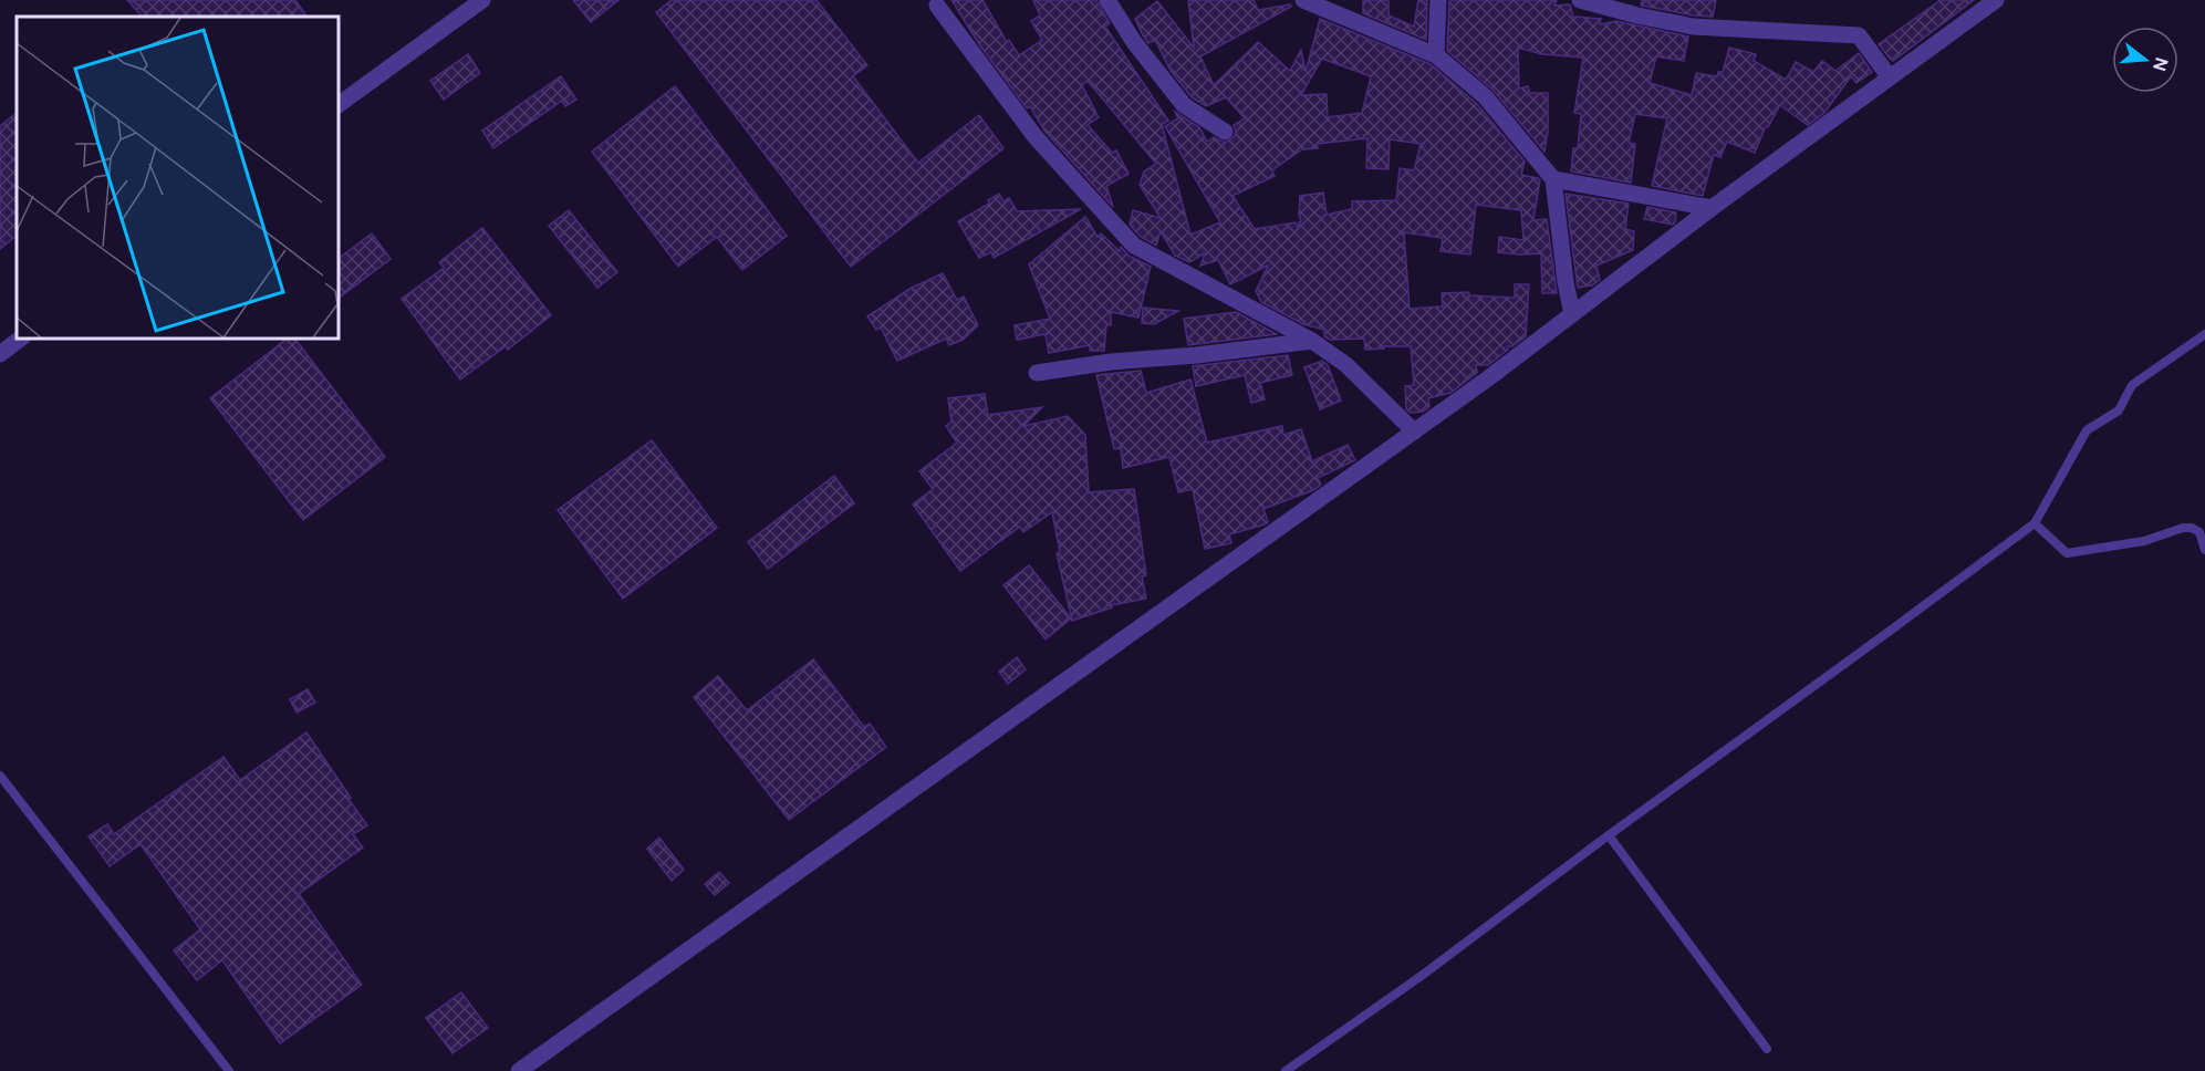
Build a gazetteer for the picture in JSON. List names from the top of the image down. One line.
{"north":"right"}
